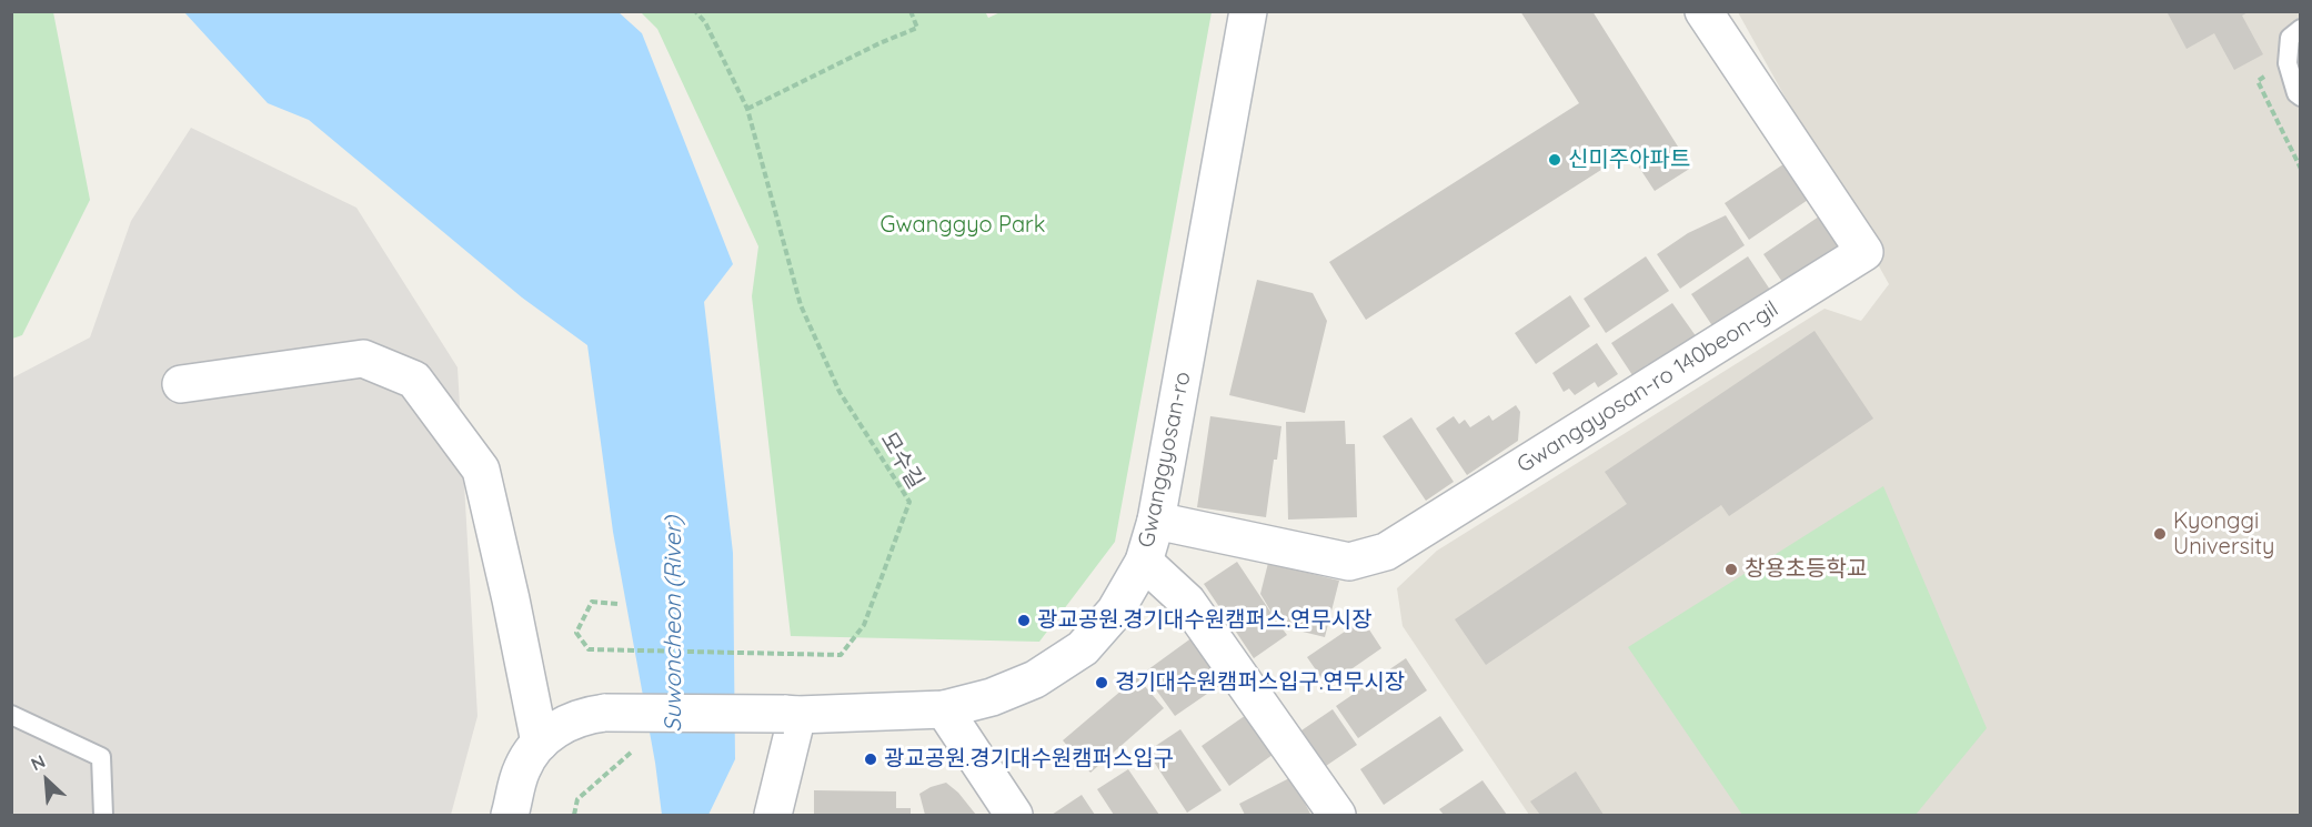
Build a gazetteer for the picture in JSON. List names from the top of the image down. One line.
{"streets":{"street":["Gwanggyosan-ro 140beon-gil","Gwanggyosan-ro"],"path":["모수길"]},"crossings":[["Gwanggyosan-ro 140beon-gil","Gwanggyosan-ro"]],"water":["Suwoncheon (River)"],"parks":["Gwanggyo Park"],"places":["신미주아파트","Kyonggi University","창용초등학교","광교공원.경기대수원캠퍼스.연무시장","경기대수원캠퍼스입구.연무시장","광교공원.경기대수원캠퍼스입구"],"north":"top left"}
